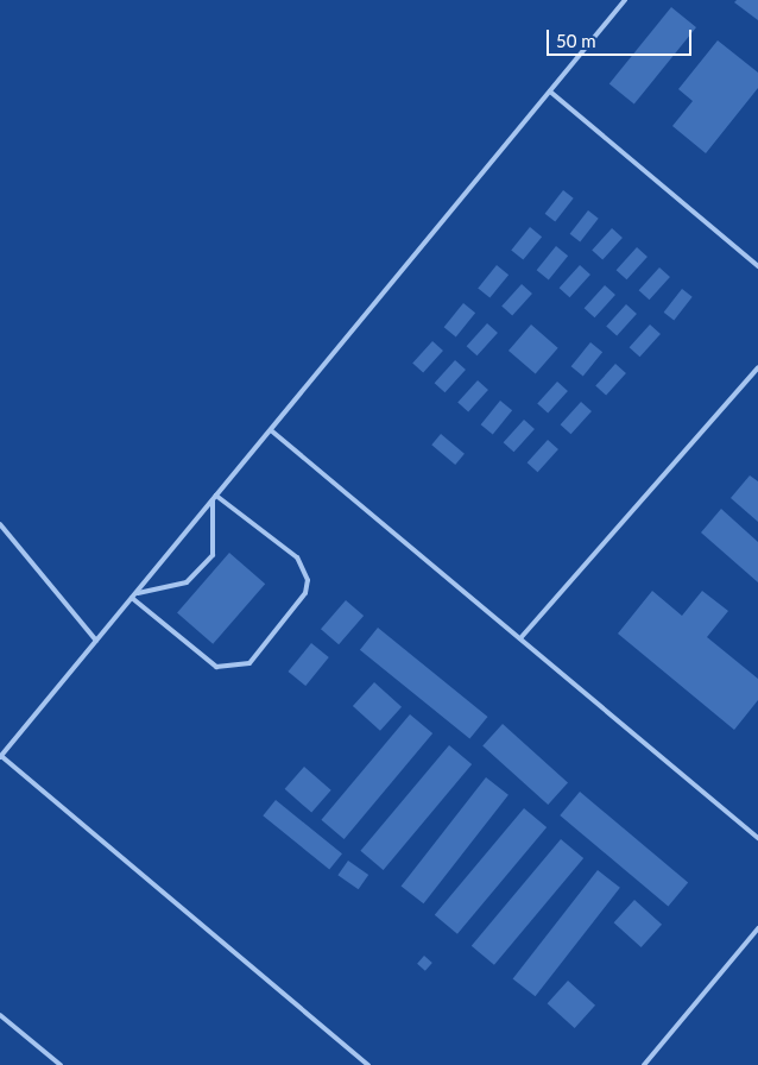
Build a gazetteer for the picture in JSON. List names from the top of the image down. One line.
{"scale_bar":"50 m"}
